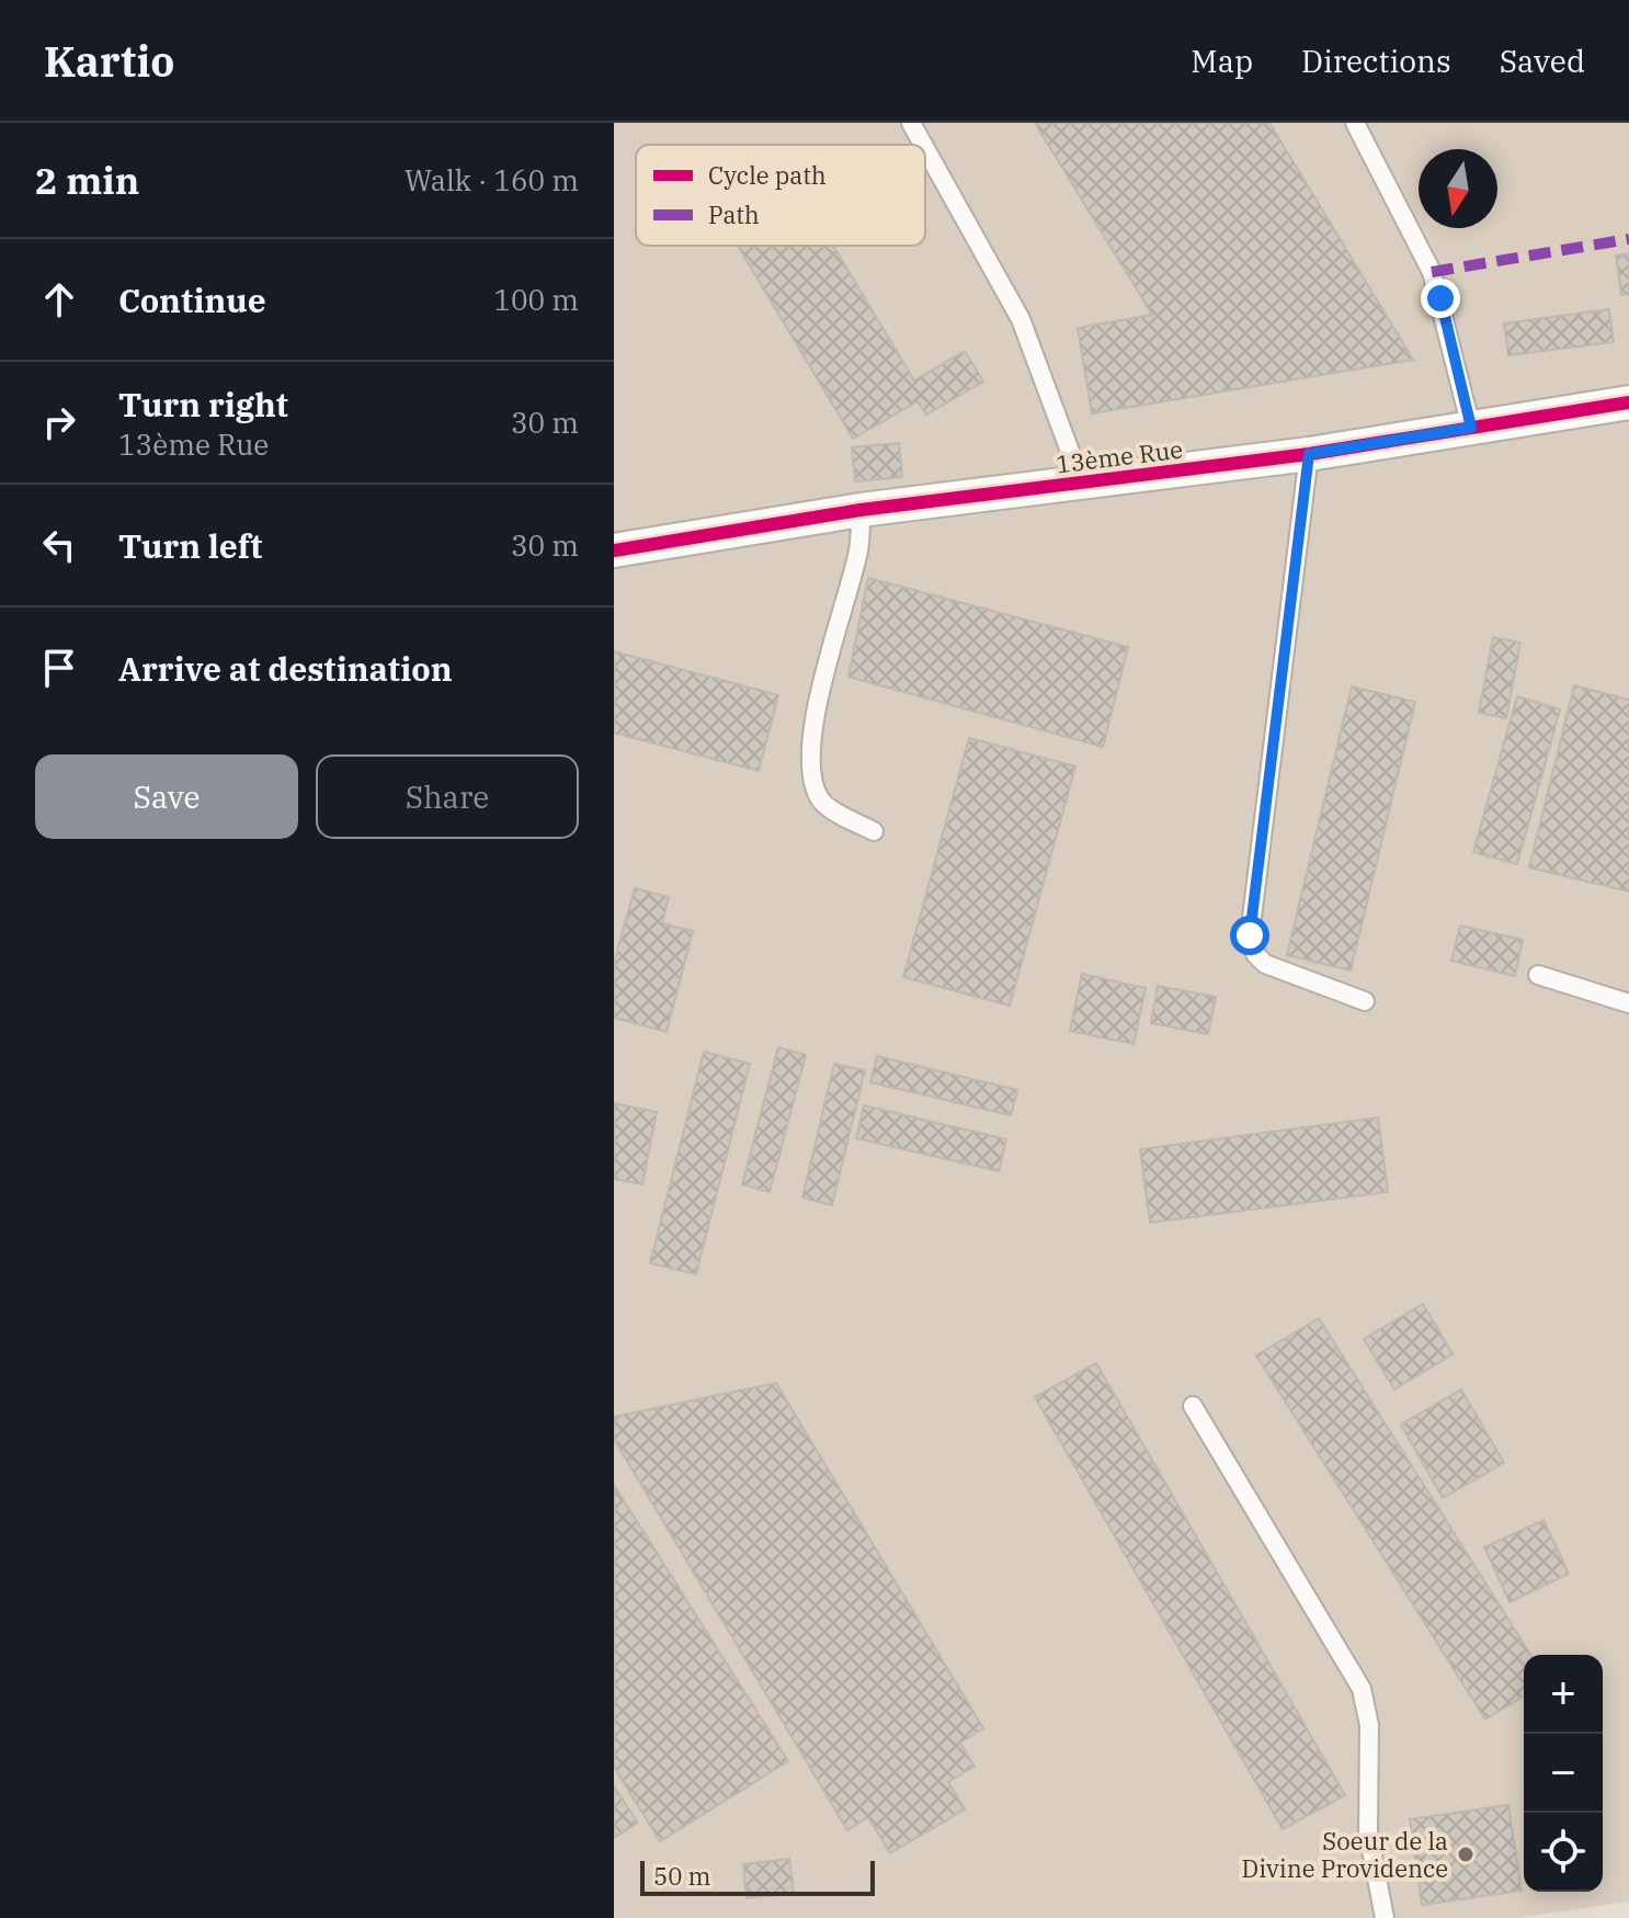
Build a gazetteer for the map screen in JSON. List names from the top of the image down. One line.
{"streets":{"street":["13ème Rue"]},"places":["Soeur de la Divine Providence"],"legend":["Cycle path","Path"],"scale_bar":"50 m","north":"bottom","page":{"header":"Kartio","nav":["Map","Directions","Saved"],"heading":["2 min","Walk · 160 m"],"list":[["Continue","100 m"],["Turn right","13ème Rue","30 m"],["Turn left","30 m"],"Arrive at destination"],"buttons":["Save","Share"],"map_buttons":["+","−"],"scale":"50 m"}}
